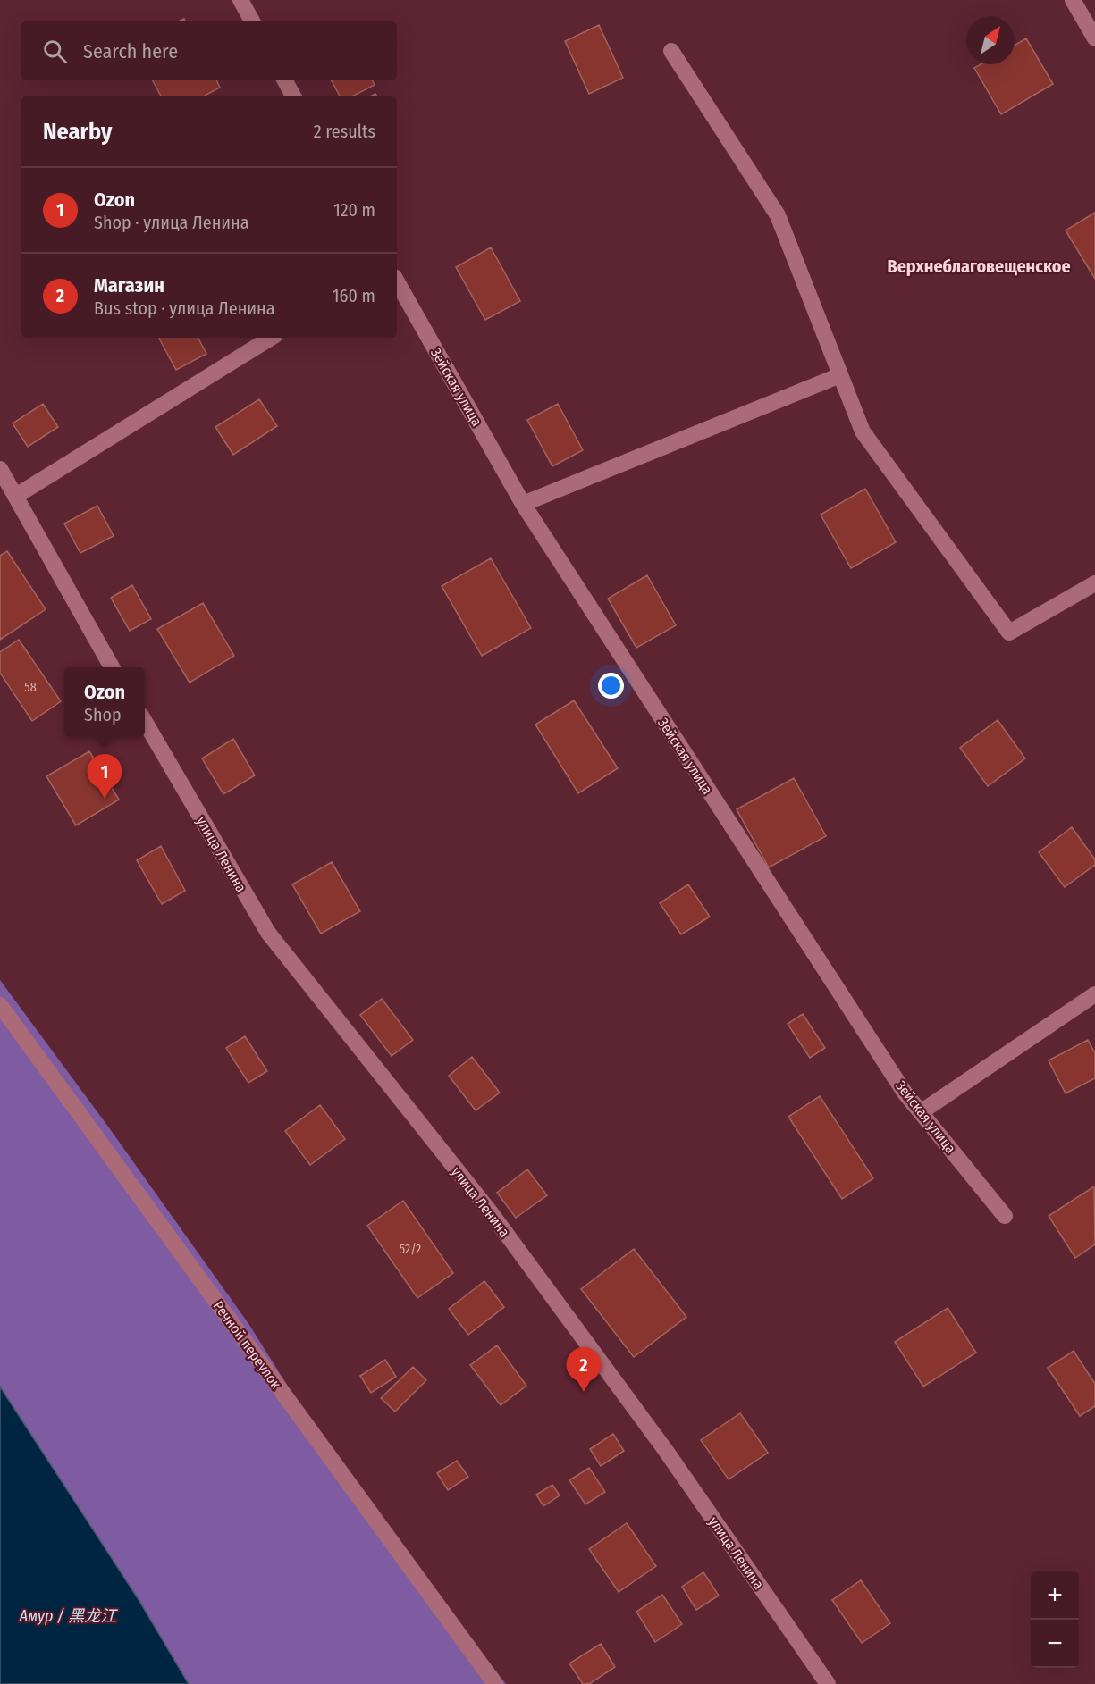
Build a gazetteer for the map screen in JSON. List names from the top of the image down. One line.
{"streets":{"street":["Зейская улица","улица Ленина","Речной переулок"]},"districts":["Верхнеблаговещенское"],"water":["Амур / 黑龙江"],"house_numbers":["58","52/2"],"north":"top right","page":{"search":"Search here","heading":["Nearby","2 results"],"list":[{"mark":"1","name":"Ozon","note":"Shop · улица Ленина","value":"120 m"},{"mark":"2","name":"Магазин","note":"Bus stop · улица Ленина","value":"160 m"}],"popup":["Ozon","Shop"],"pins":["1","2"],"map_buttons":["+","−"]}}
